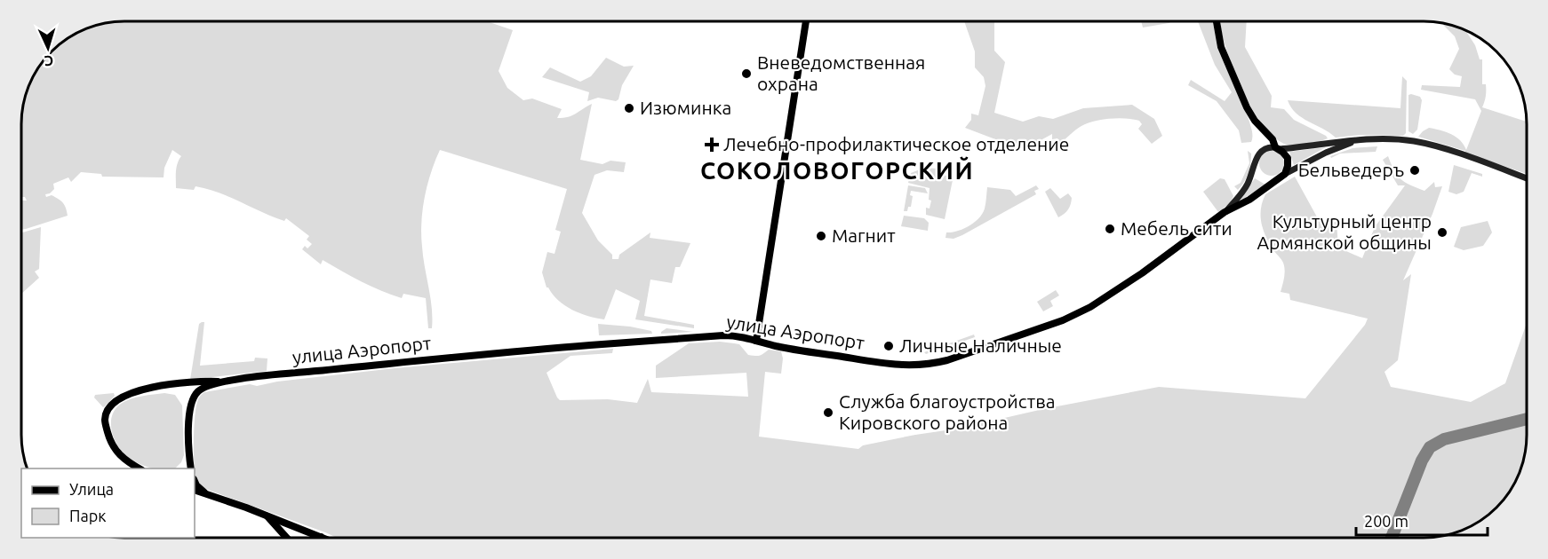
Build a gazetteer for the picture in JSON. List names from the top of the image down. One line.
{"streets":{"main road":["улица Аэропорт"]},"districts":["СОКОЛОВОГОРСКИЙ"],"places":{"other":["Вневедомственная охрана","Изюминка","Бельведеръ","Мебель сити","Культурный центр Армянской общины","Магнит","Личные Наличные","Служба благоустройства Кировского района"],"health":["Лечебно-профилактическое отделение"]},"legend":["Улица","Парк"],"scale_bar":"200 m","north":"bottom"}
